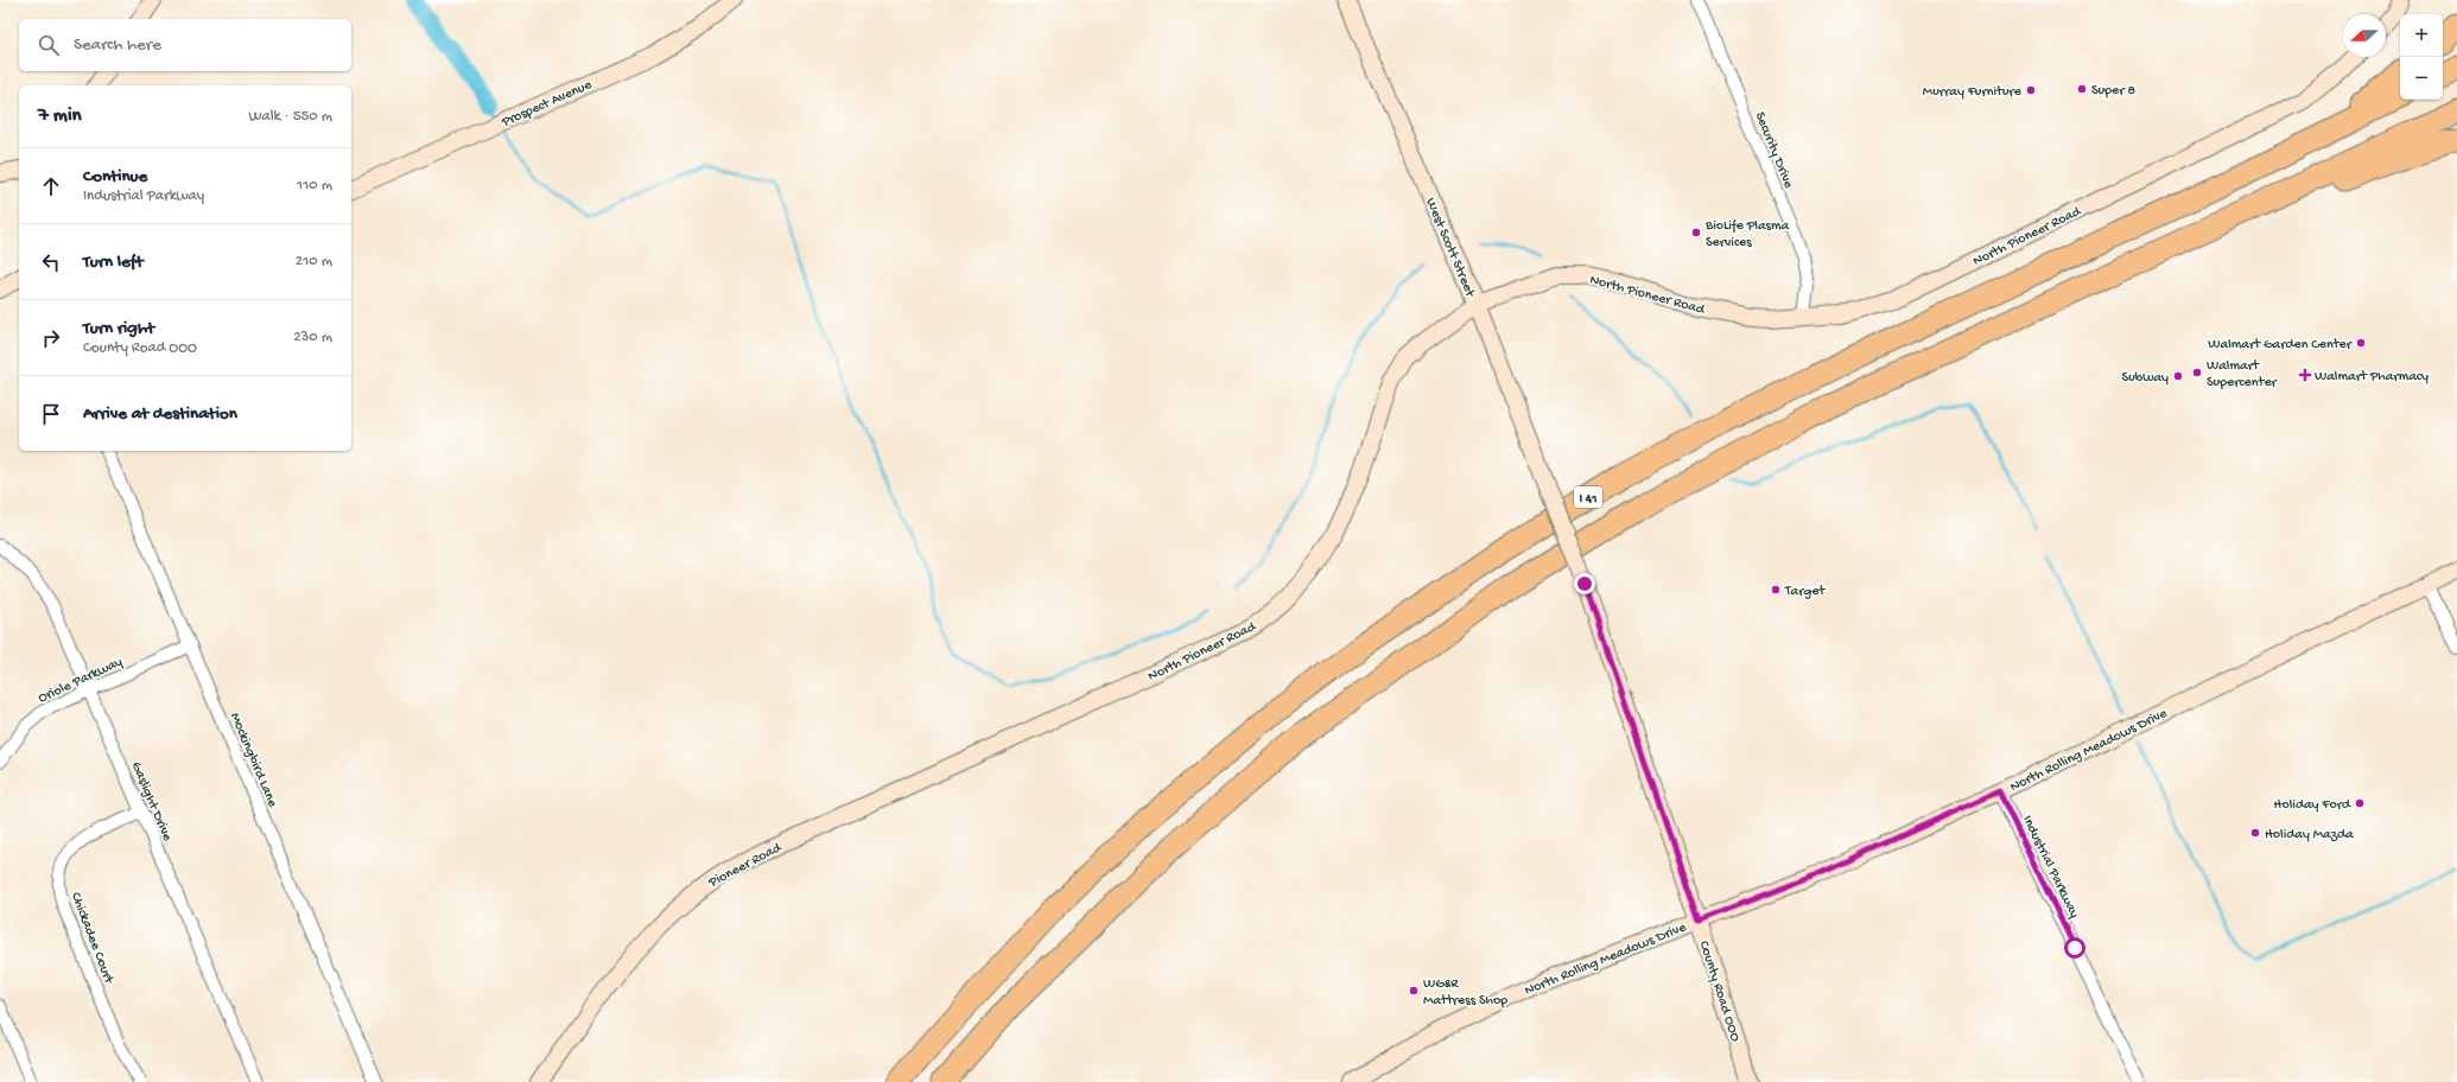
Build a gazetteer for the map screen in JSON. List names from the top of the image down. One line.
{"streets":{"highway":["I 41"],"main road":["Prospect Avenue","North Pioneer Road","West Scott Street","North Rolling Meadows Drive","Pioneer Road","County Road OOO"],"street":["Security Drive","Oriole Parkway","Mockingbird Lane","Gaslight Drive","Industrial Parkway","Chickadee Court"]},"crossings":[["Security Drive","North Pioneer Road"],["North Pioneer Road","West Scott Street"],["North Pioneer Road","Pioneer Road"],["West Scott Street","County Road OOO"],["Oriole Parkway","Mockingbird Lane"],["Oriole Parkway","Gaslight Drive"],["North Rolling Meadows Drive","Industrial Parkway"],["North Rolling Meadows Drive","County Road OOO"],["Gaslight Drive","Chickadee Court"]],"places":{"other":["Super 8","Murray Furniture","BioLife Plasma Services","Walmart Garden Center","Walmart Supercenter","Subway","Target","Holiday Ford","Holiday Mazda","WG&R Mattress Shop"],"health":["Walmart Pharmacy"]},"north":"left","page":{"map_buttons":["+","−"],"search":"Search here","heading":["7 min","Walk · 550 m"],"list":[["Continue","Industrial Parkway","110 m"],["Turn left","210 m"],["Turn right","County Road OOO","230 m"],"Arrive at destination"]}}
